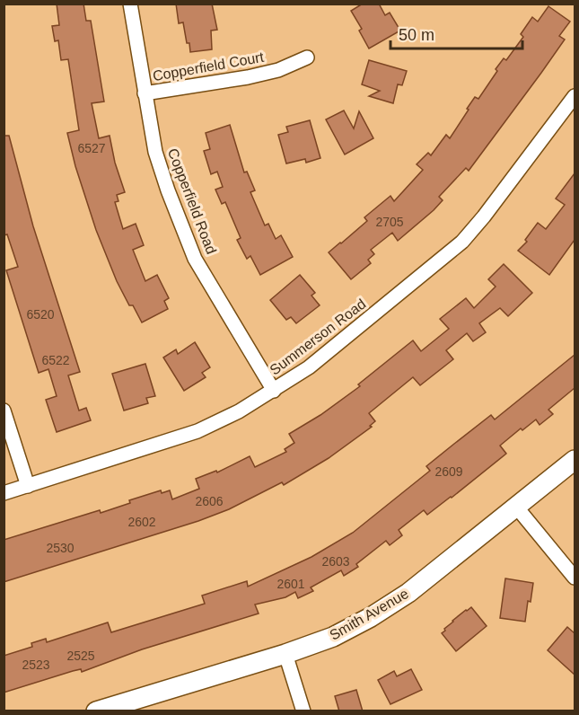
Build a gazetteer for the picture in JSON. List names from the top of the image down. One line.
{"streets":{"main road":["Smith Avenue"],"street":["Copperfield Court","Copperfield Road","Summerson Road"]},"crossings":[["Copperfield Court","Copperfield Road"],["Copperfield Road","Summerson Road"]],"house_numbers":["6527","2705","6520","6522","2609","2606","2602","2530","2603","2601","2525","2523"],"scale_bar":"50 m"}
